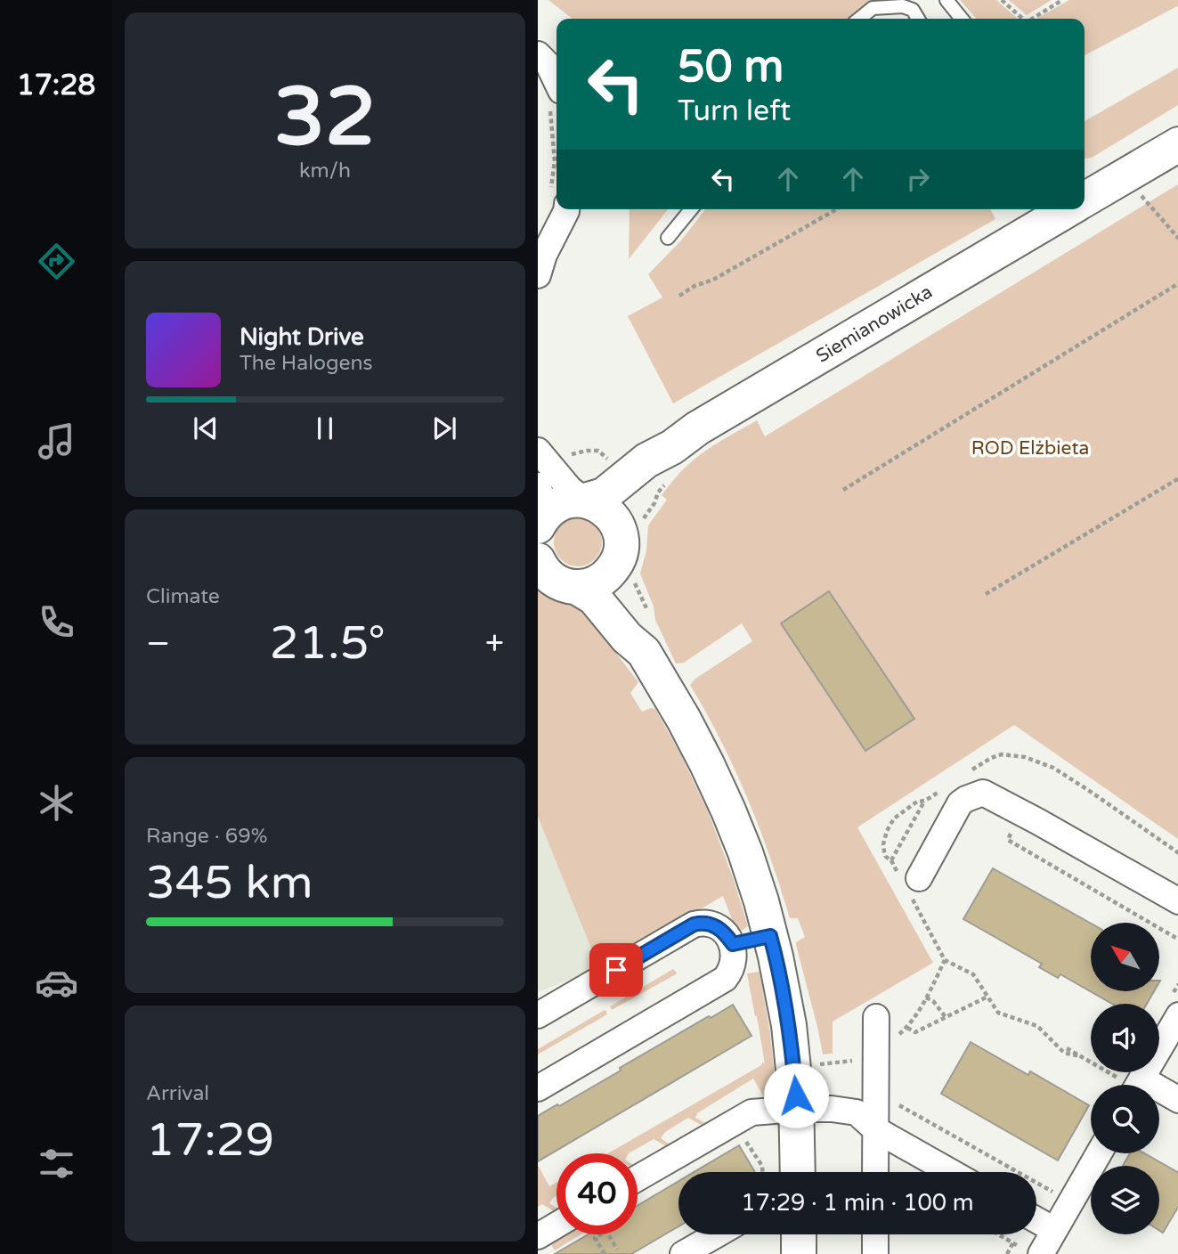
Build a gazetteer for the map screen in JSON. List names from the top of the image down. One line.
{"streets":{"street":["Siemianowicka"]},"parks":["ROD Elżbieta"],"north":"top left","page":{"tabs":"17:28","tile":[["32","km/h"],"Climate",["Range · 69%","345 km"],["Arrival","17:29"]],"turn":["50 m","Turn left"],"song":["Night Drive","The Halogens"],"heat":["−","21.5°","+"],"limit":"40","trip":"17:29 · 1 min · 100 m"}}
